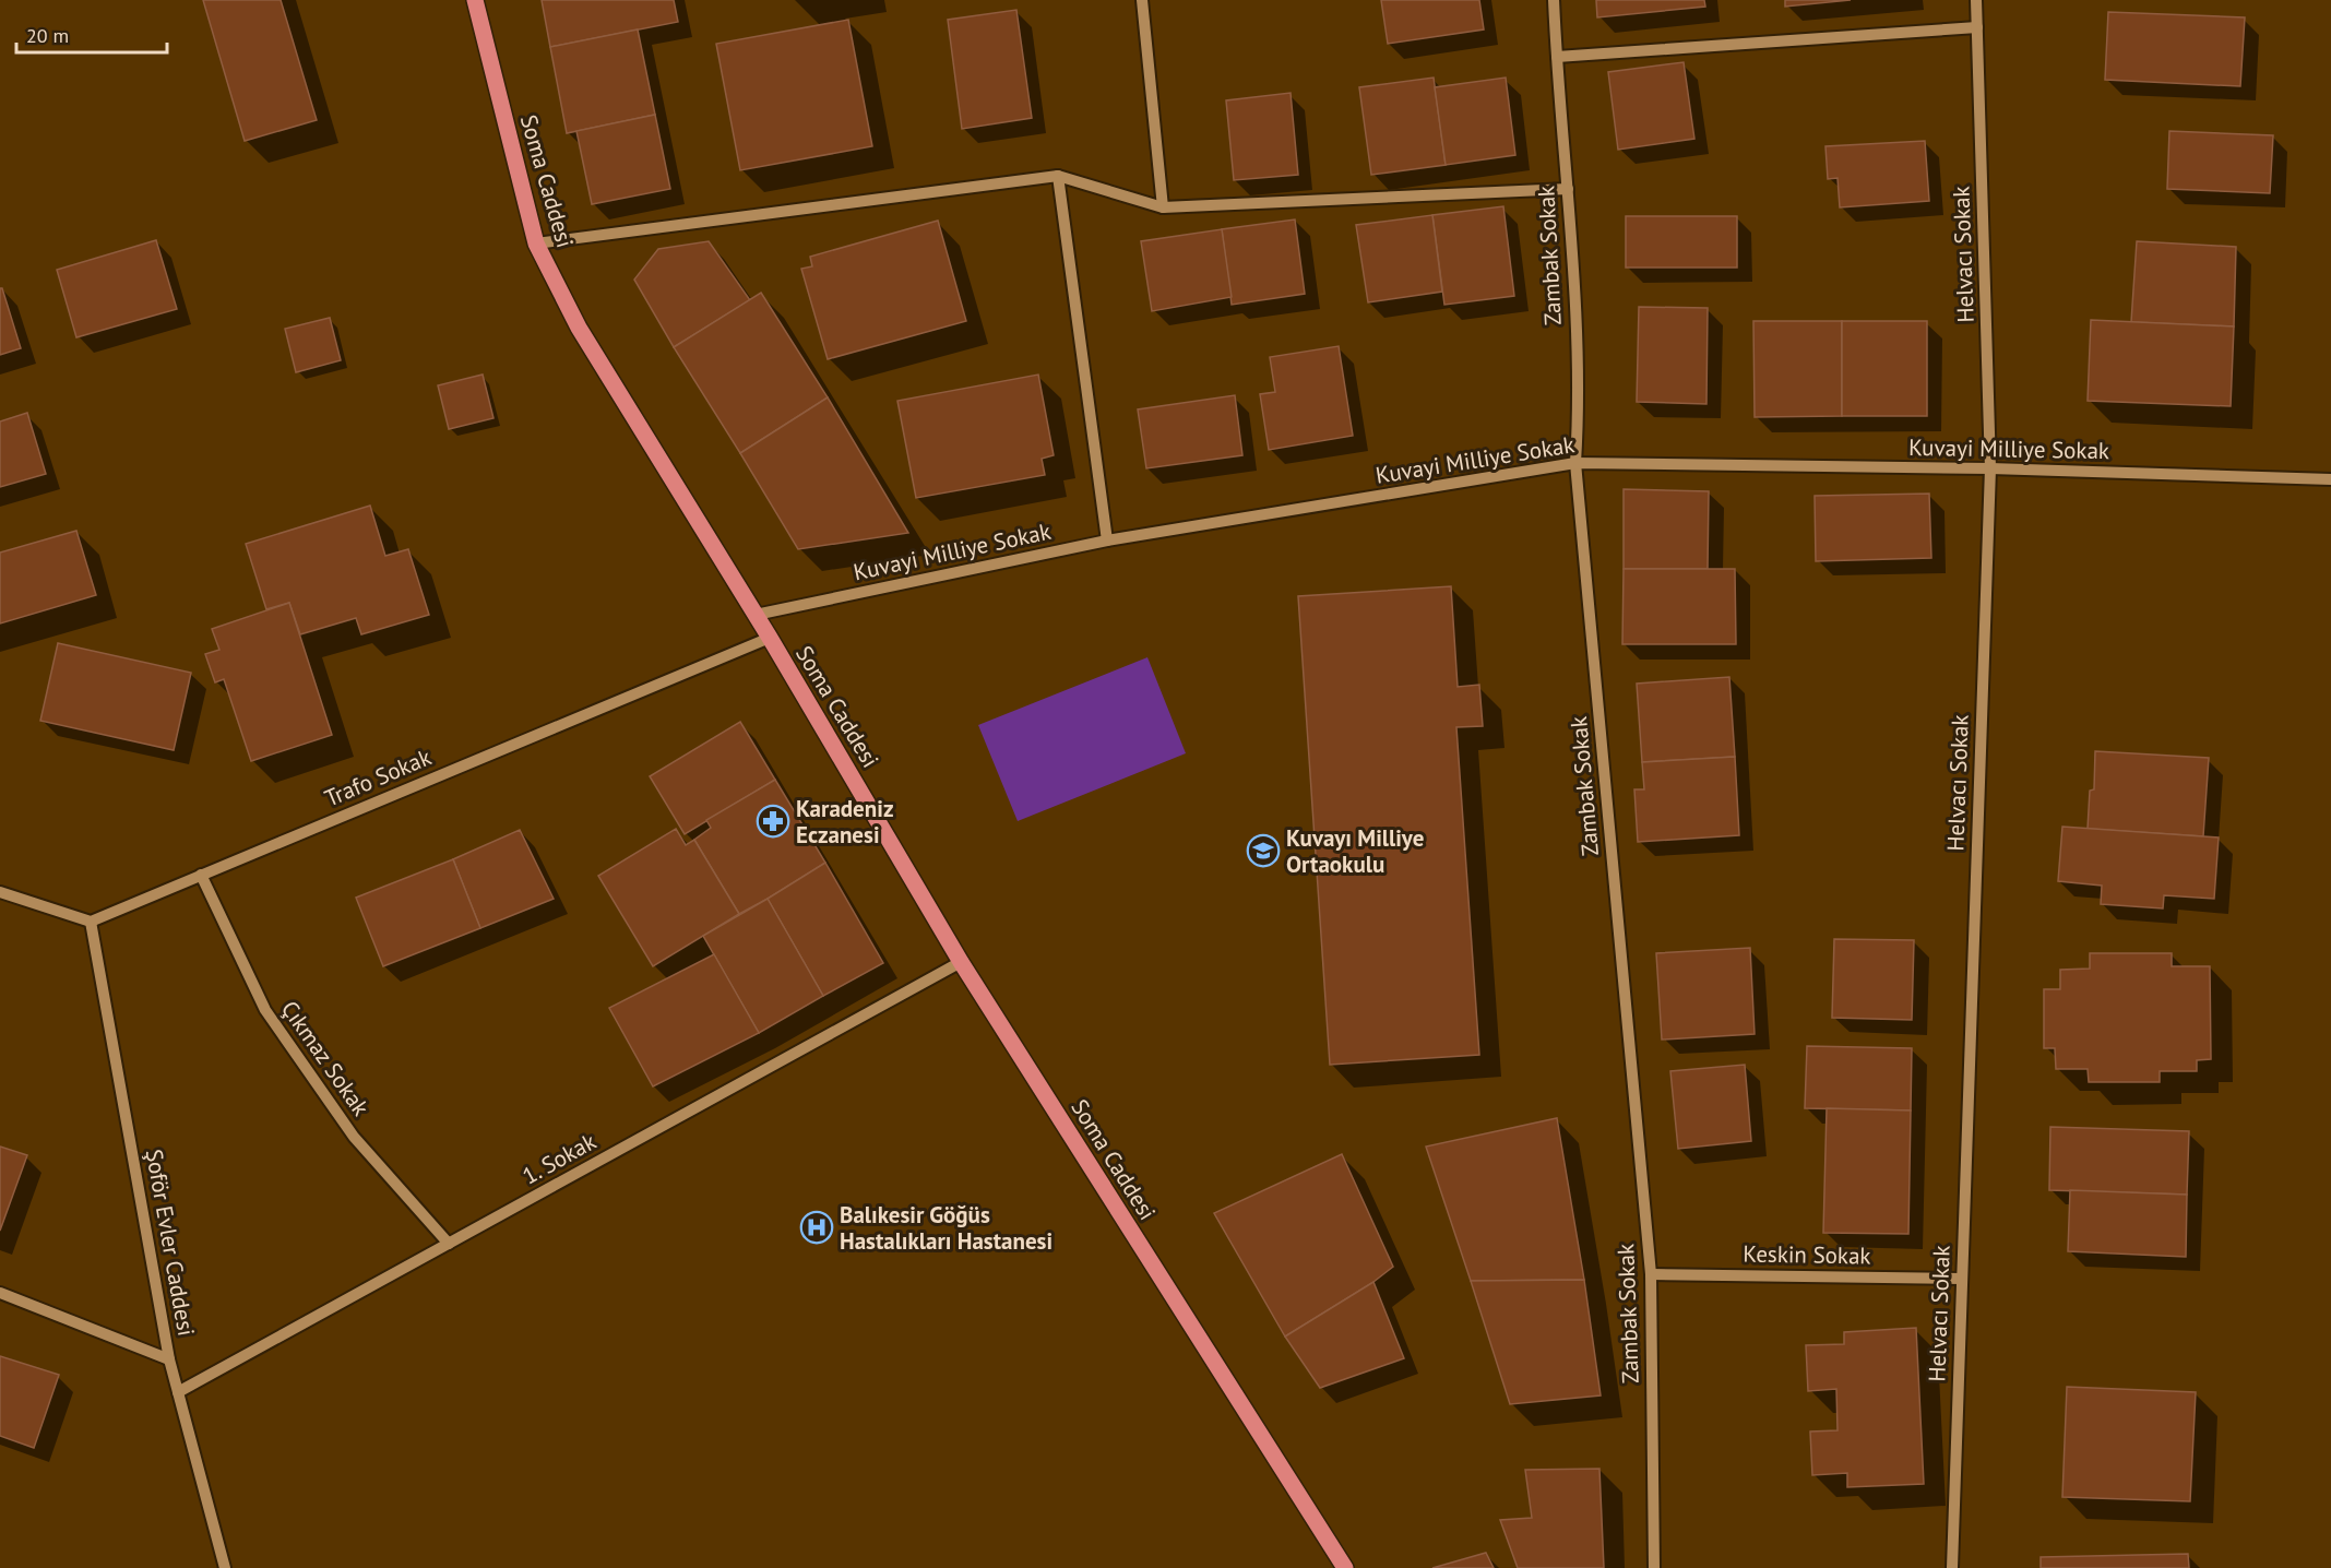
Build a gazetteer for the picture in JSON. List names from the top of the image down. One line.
{"streets":{"main road":["Soma Caddesi"],"street":["Helvacı Sokak","Zambak Sokak","Kuvayi Milliye Sokak","Trafo Sokak","Çıkmaz Sokak","1. Sokak","Şoför Evler Caddesi","Keskin Sokak"]},"crossings":[["Soma Caddesi","Kuvayi Milliye Sokak"],["Soma Caddesi","Trafo Sokak"],["Soma Caddesi","1. Sokak"],["Helvacı Sokak","Kuvayi Milliye Sokak"],["Helvacı Sokak","Keskin Sokak"],["Zambak Sokak","Kuvayi Milliye Sokak"],["Zambak Sokak","Keskin Sokak"],["Trafo Sokak","Çıkmaz Sokak"],["Trafo Sokak","Şoför Evler Caddesi"],["Çıkmaz Sokak","1. Sokak"],["1. Sokak","Şoför Evler Caddesi"]],"places":{"pharmacy":["Karadeniz Eczanesi"],"school or university":["Kuvayı Milliye Ortaokulu"],"hospital":["Balıkesir Göğüs Hastalıkları Hastanesi"]},"scale_bar":"20 m"}
